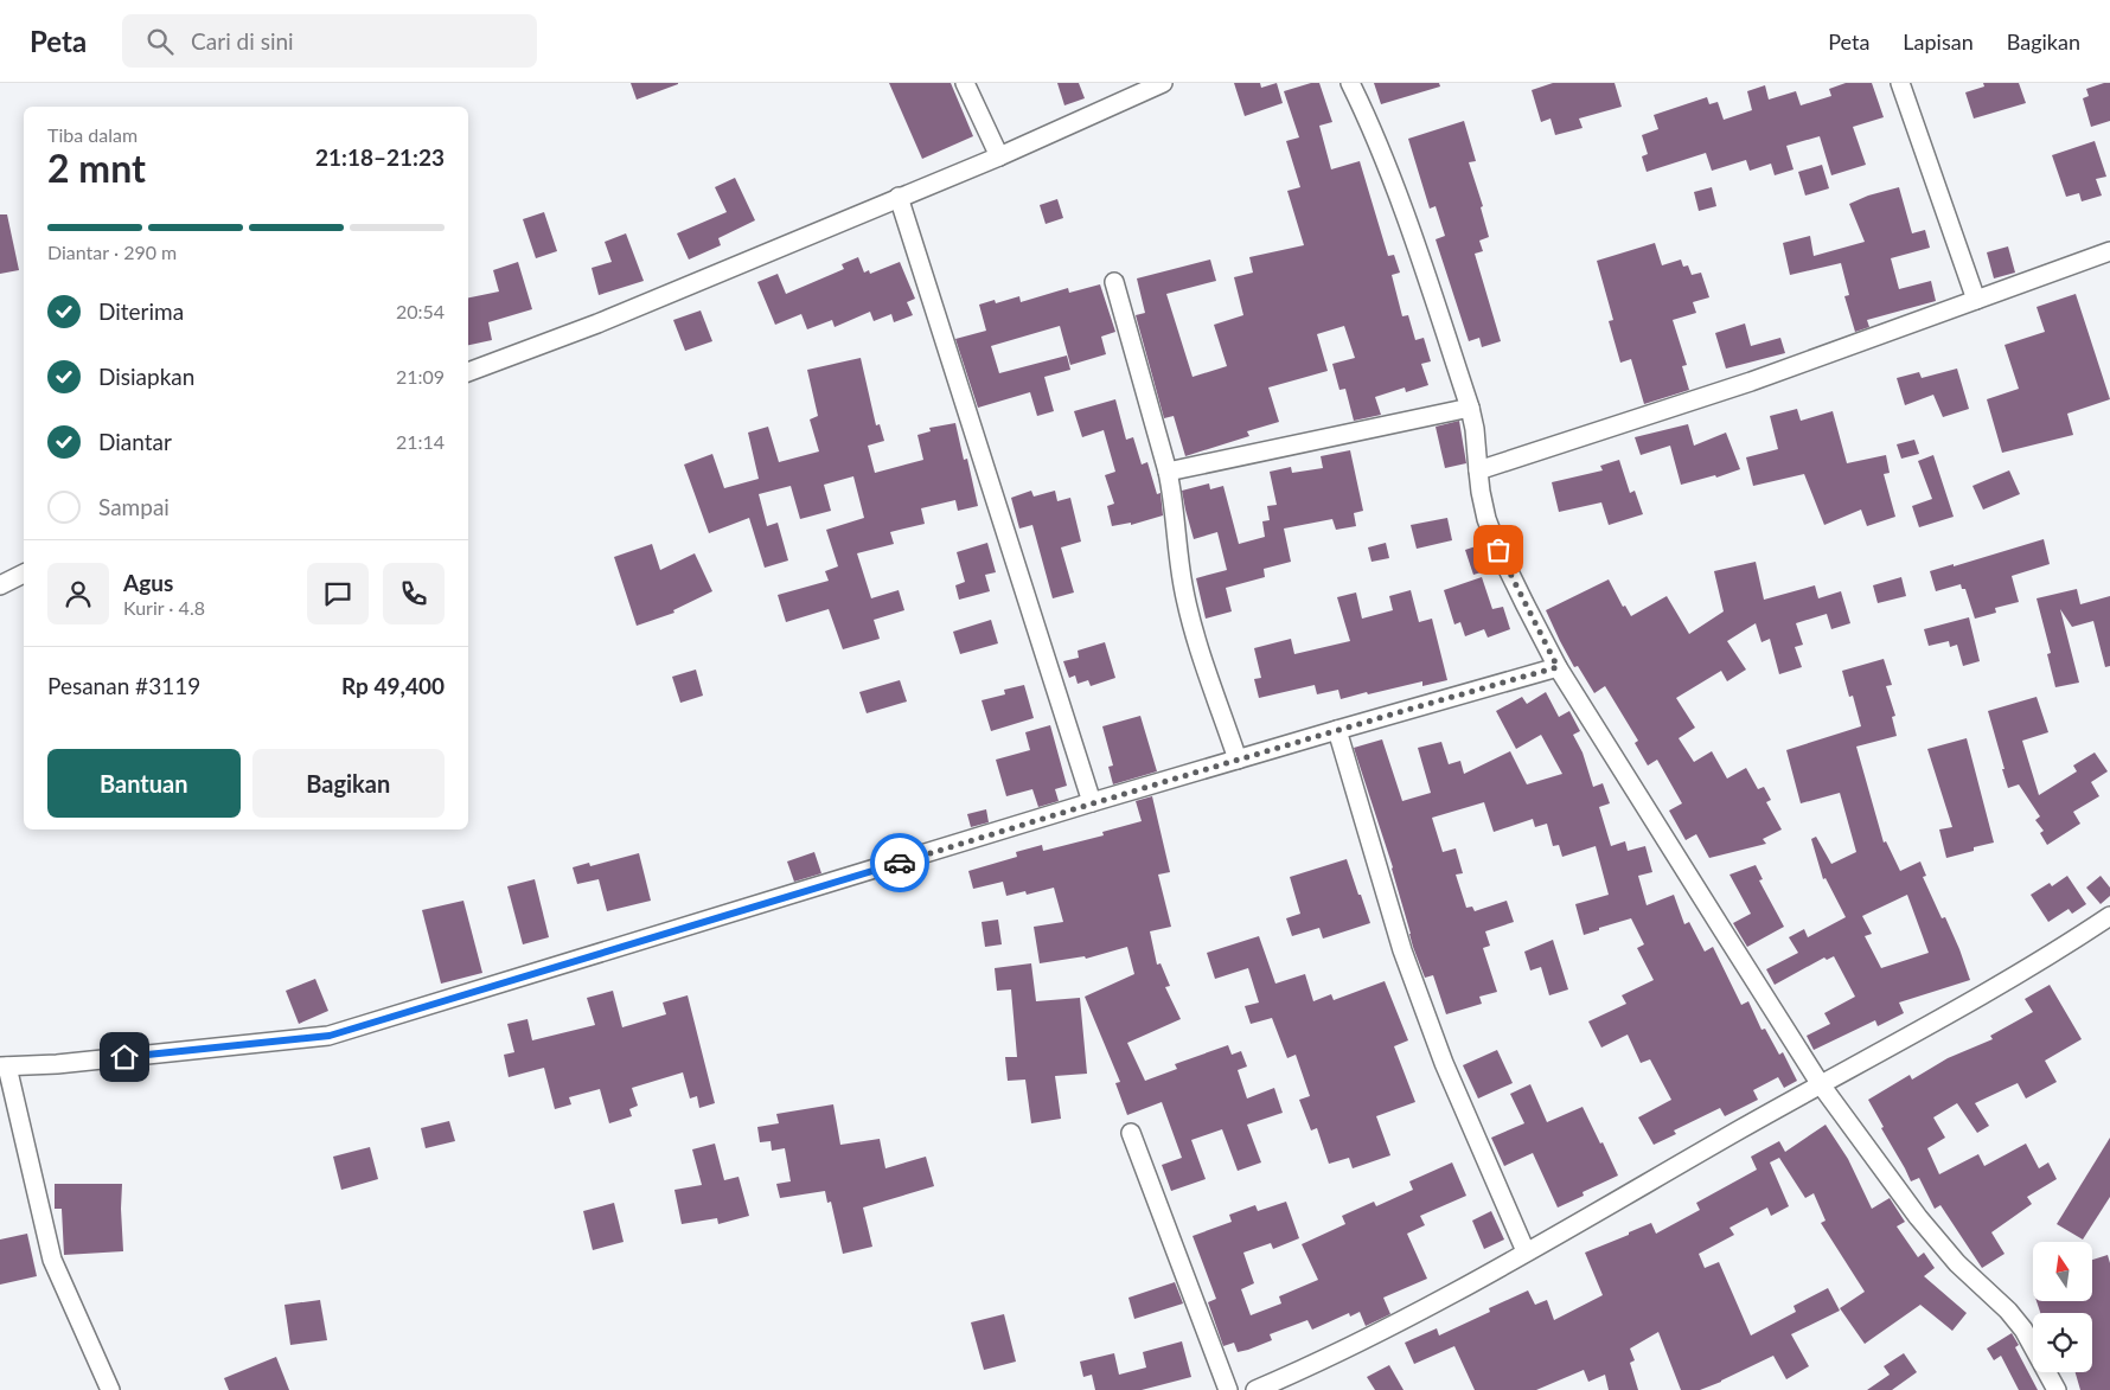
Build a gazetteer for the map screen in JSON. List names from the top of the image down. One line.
{"north":"top","page":{"header":"Peta","search":"Cari di sini","nav":["Peta","Lapisan","Bagikan"],"heading":["2 mnt","Tiba dalam","21:18–21:23"],"panel":["Agus","Kurir · 4.8","Pesanan #3119","Rp 49,400"],"bar":"Diantar · 290 m","list":[["Diterima","20:54"],["Disiapkan","21:09"],["Diantar","21:14"],"Sampai"],"buttons":["Bantuan","Bagikan"]}}
